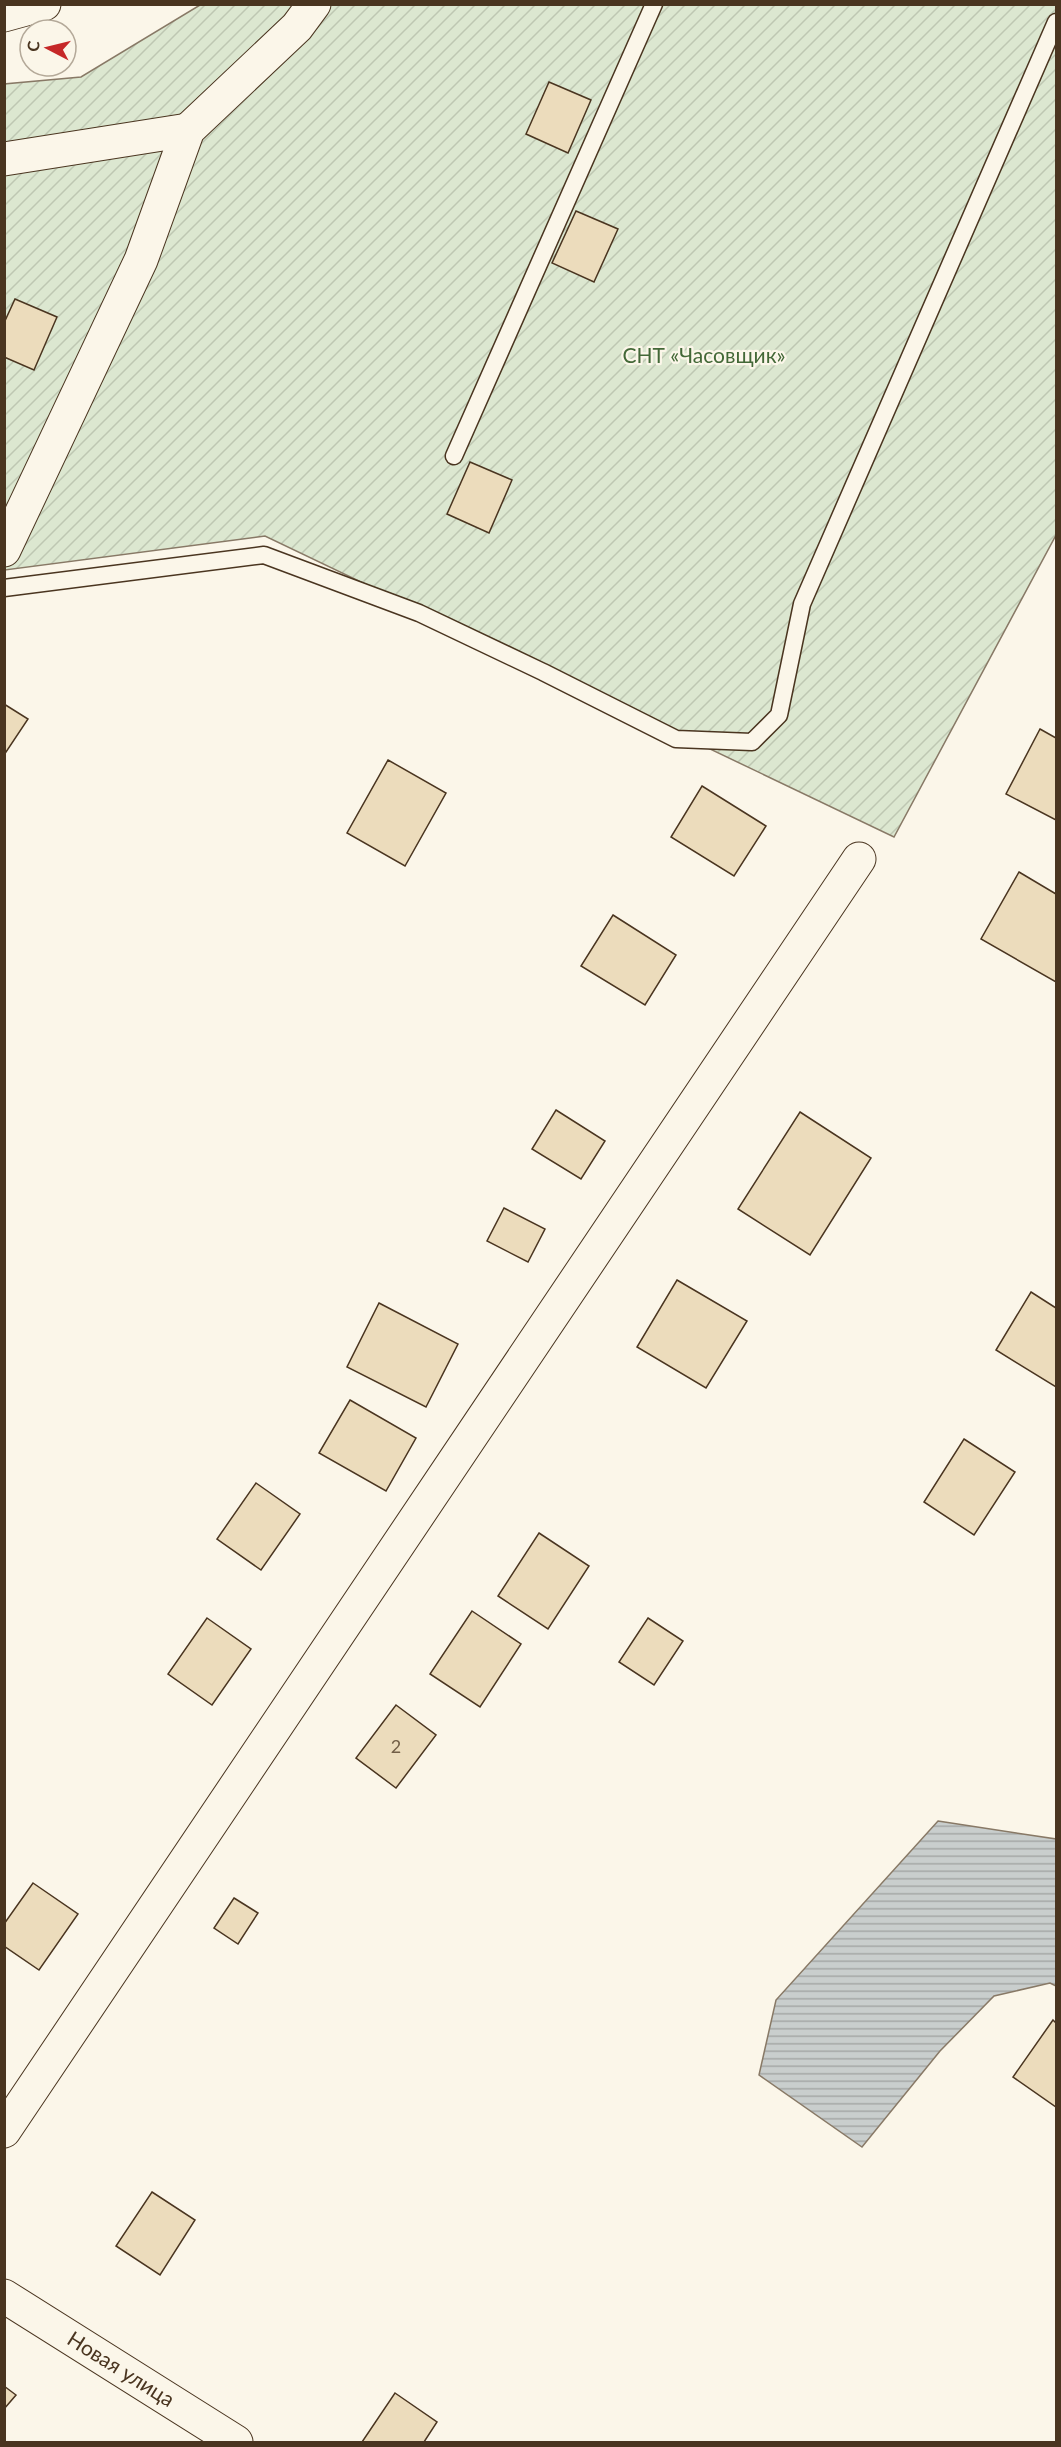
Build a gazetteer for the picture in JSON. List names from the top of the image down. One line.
{"streets":{"street":["Новая улица"]},"parks":["СНТ «Часовщик»"],"house_numbers":["2"],"north":"left"}
